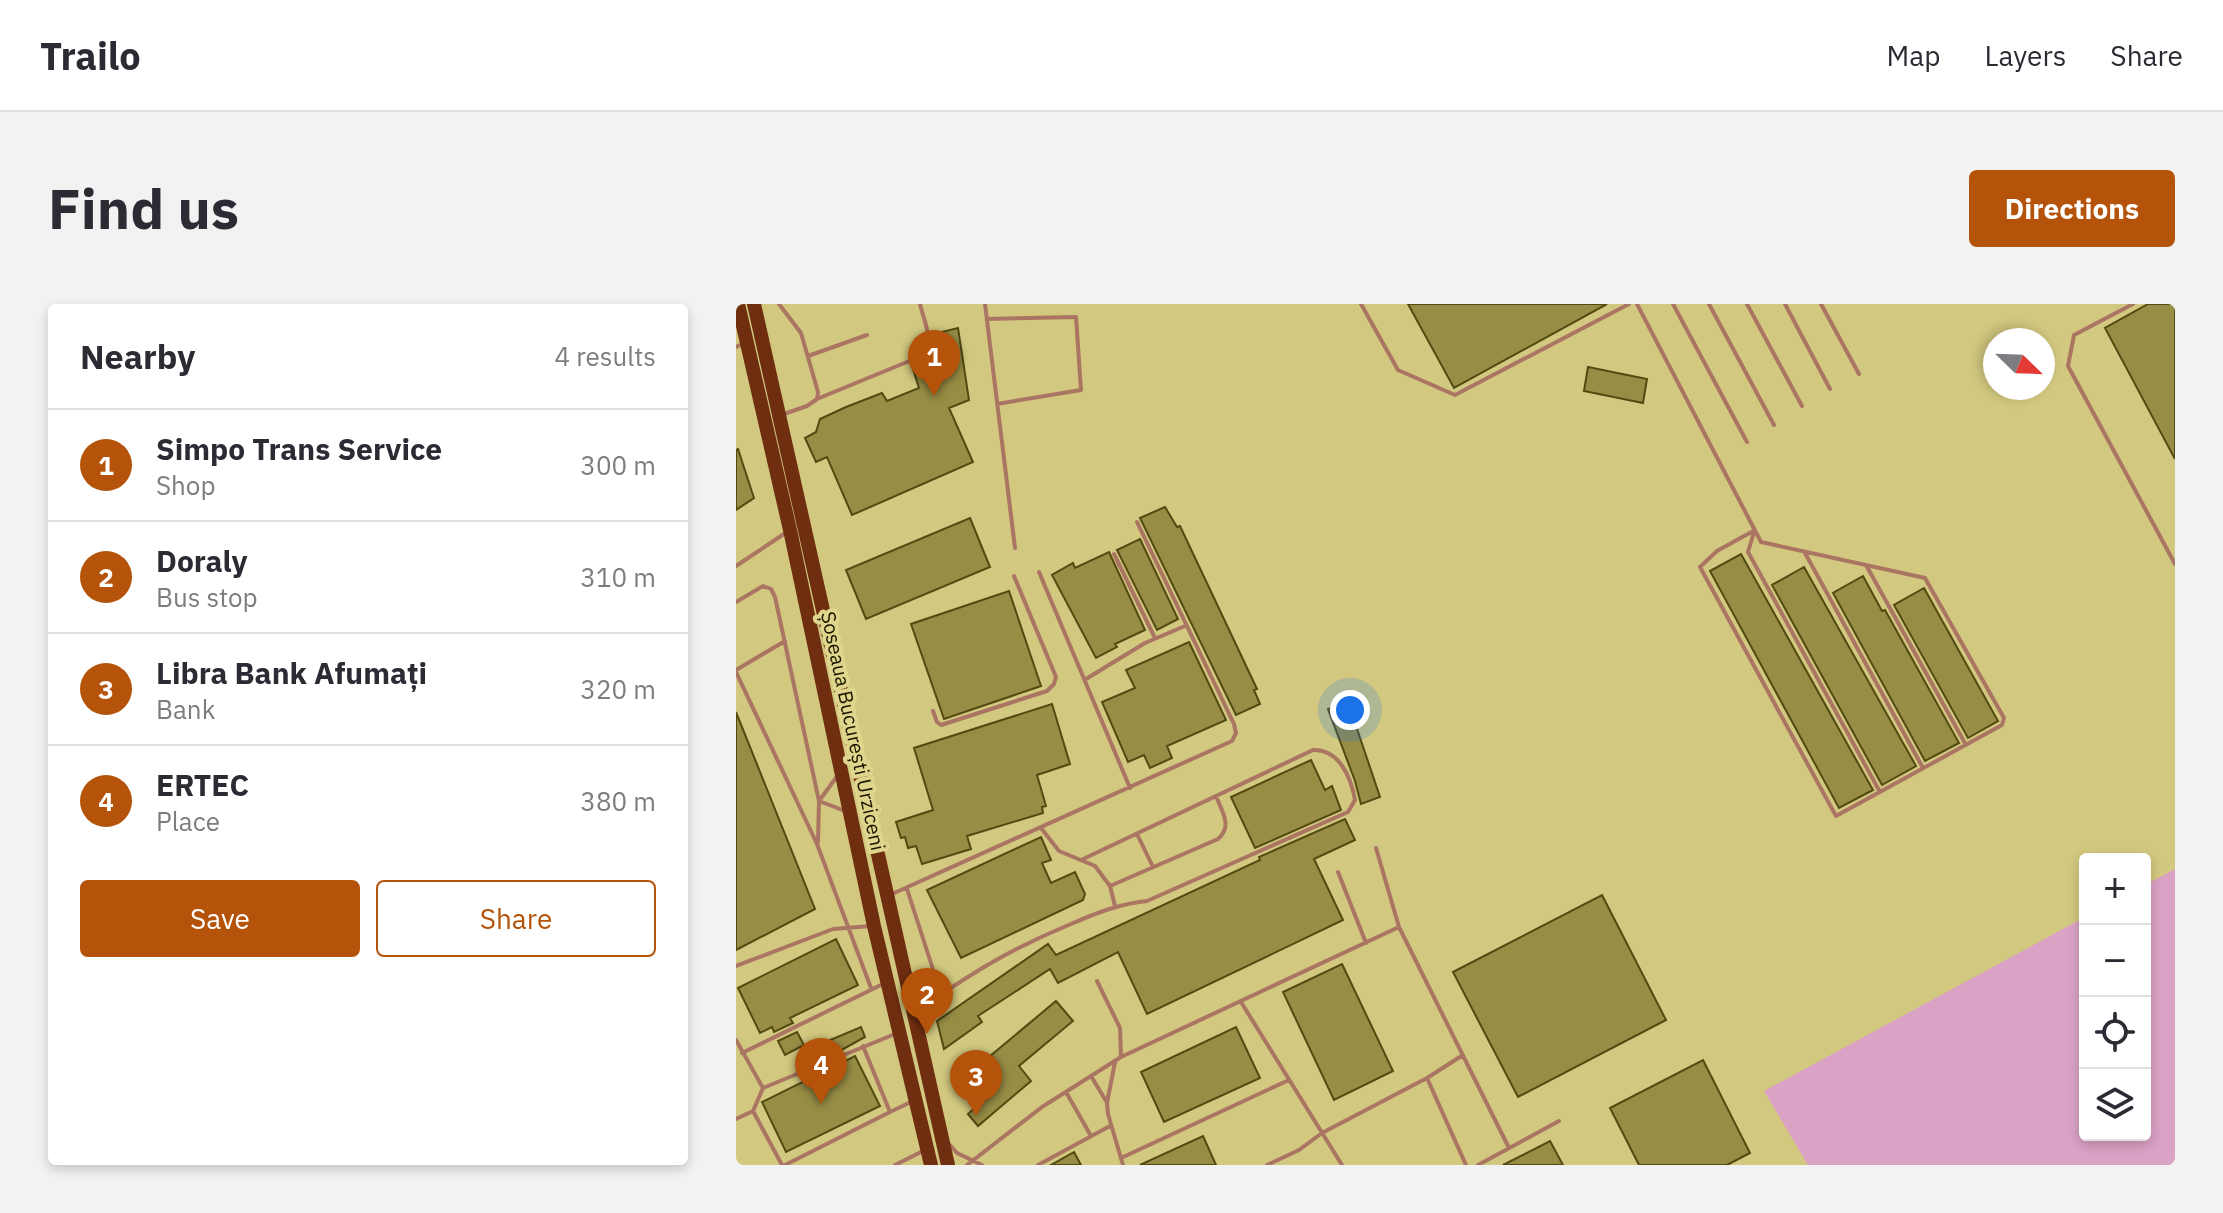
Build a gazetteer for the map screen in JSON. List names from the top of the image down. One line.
{"streets":{"highway":["Șoseaua București Urziceni"]},"north":"bottom right","page":{"header":"Trailo","nav":["Map","Layers","Share"],"buttons":["Directions",["Save","Share"]],"title":"Find us","heading":["Nearby","4 results"],"pins":["1","2","4","3"],"list":[{"mark":"1","name":"Simpo Trans Service","note":"Shop","value":"300 m"},{"mark":"2","name":"Doraly","note":"Bus stop","value":"310 m"},{"mark":"3","name":"Libra Bank Afumați","note":"Bank","value":"320 m"},{"mark":"4","name":"ERTEC","note":"Place","value":"380 m"}],"map_buttons":["+","−"]}}
